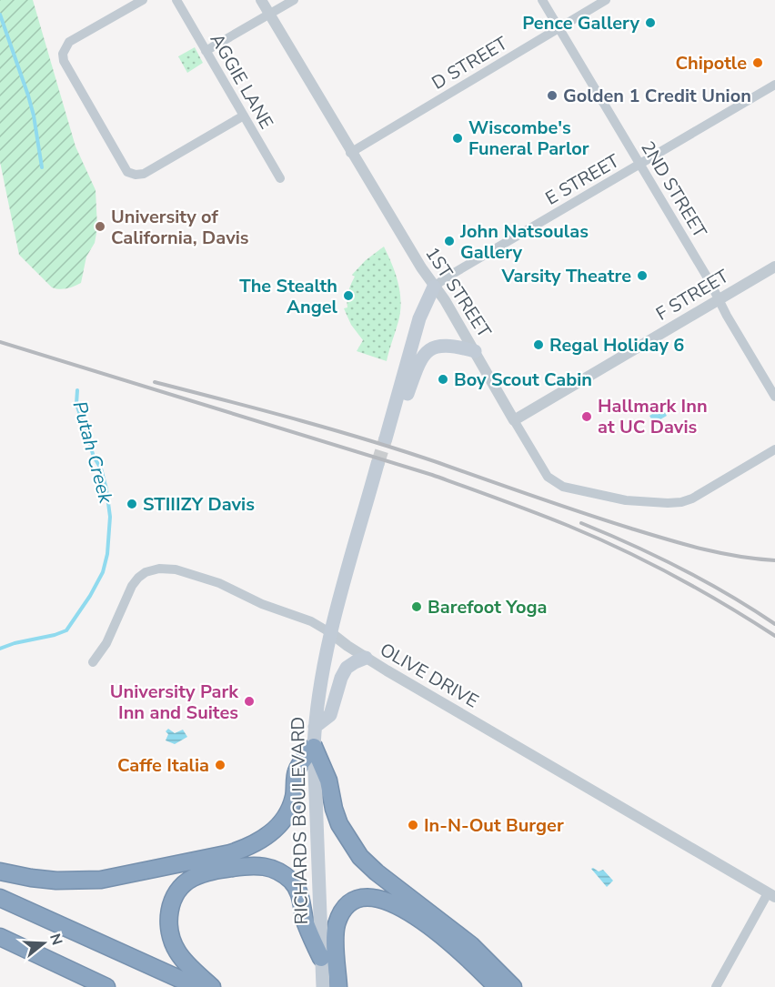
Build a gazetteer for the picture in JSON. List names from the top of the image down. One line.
{"streets":{"main road":["RICHARDS BOULEVARD"],"street":["D STREET","AGGIE LANE","E STREET","2ND STREET","1ST STREET","F STREET","OLIVE DRIVE"]},"crossings":[["D STREET","2ND STREET"],["D STREET","1ST STREET"],["E STREET","2ND STREET"],["E STREET","1ST STREET"],["2ND STREET","F STREET"],["1ST STREET","F STREET"],["OLIVE DRIVE","RICHARDS BOULEVARD"]],"water":["Putah Creek"],"places":["Pence Gallery","Chipotle","Golden 1 Credit Union","Wiscombe's Funeral Parlor","University of California, Davis","John Natsoulas Gallery","Varsity Theatre","The Stealth Angel","Regal Holiday 6","Boy Scout Cabin","Hallmark Inn at UC Davis","STIIIZY Davis","Barefoot Yoga","University Park Inn and Suites","Caffe Italia","In-N-Out Burger"],"north":"right"}
